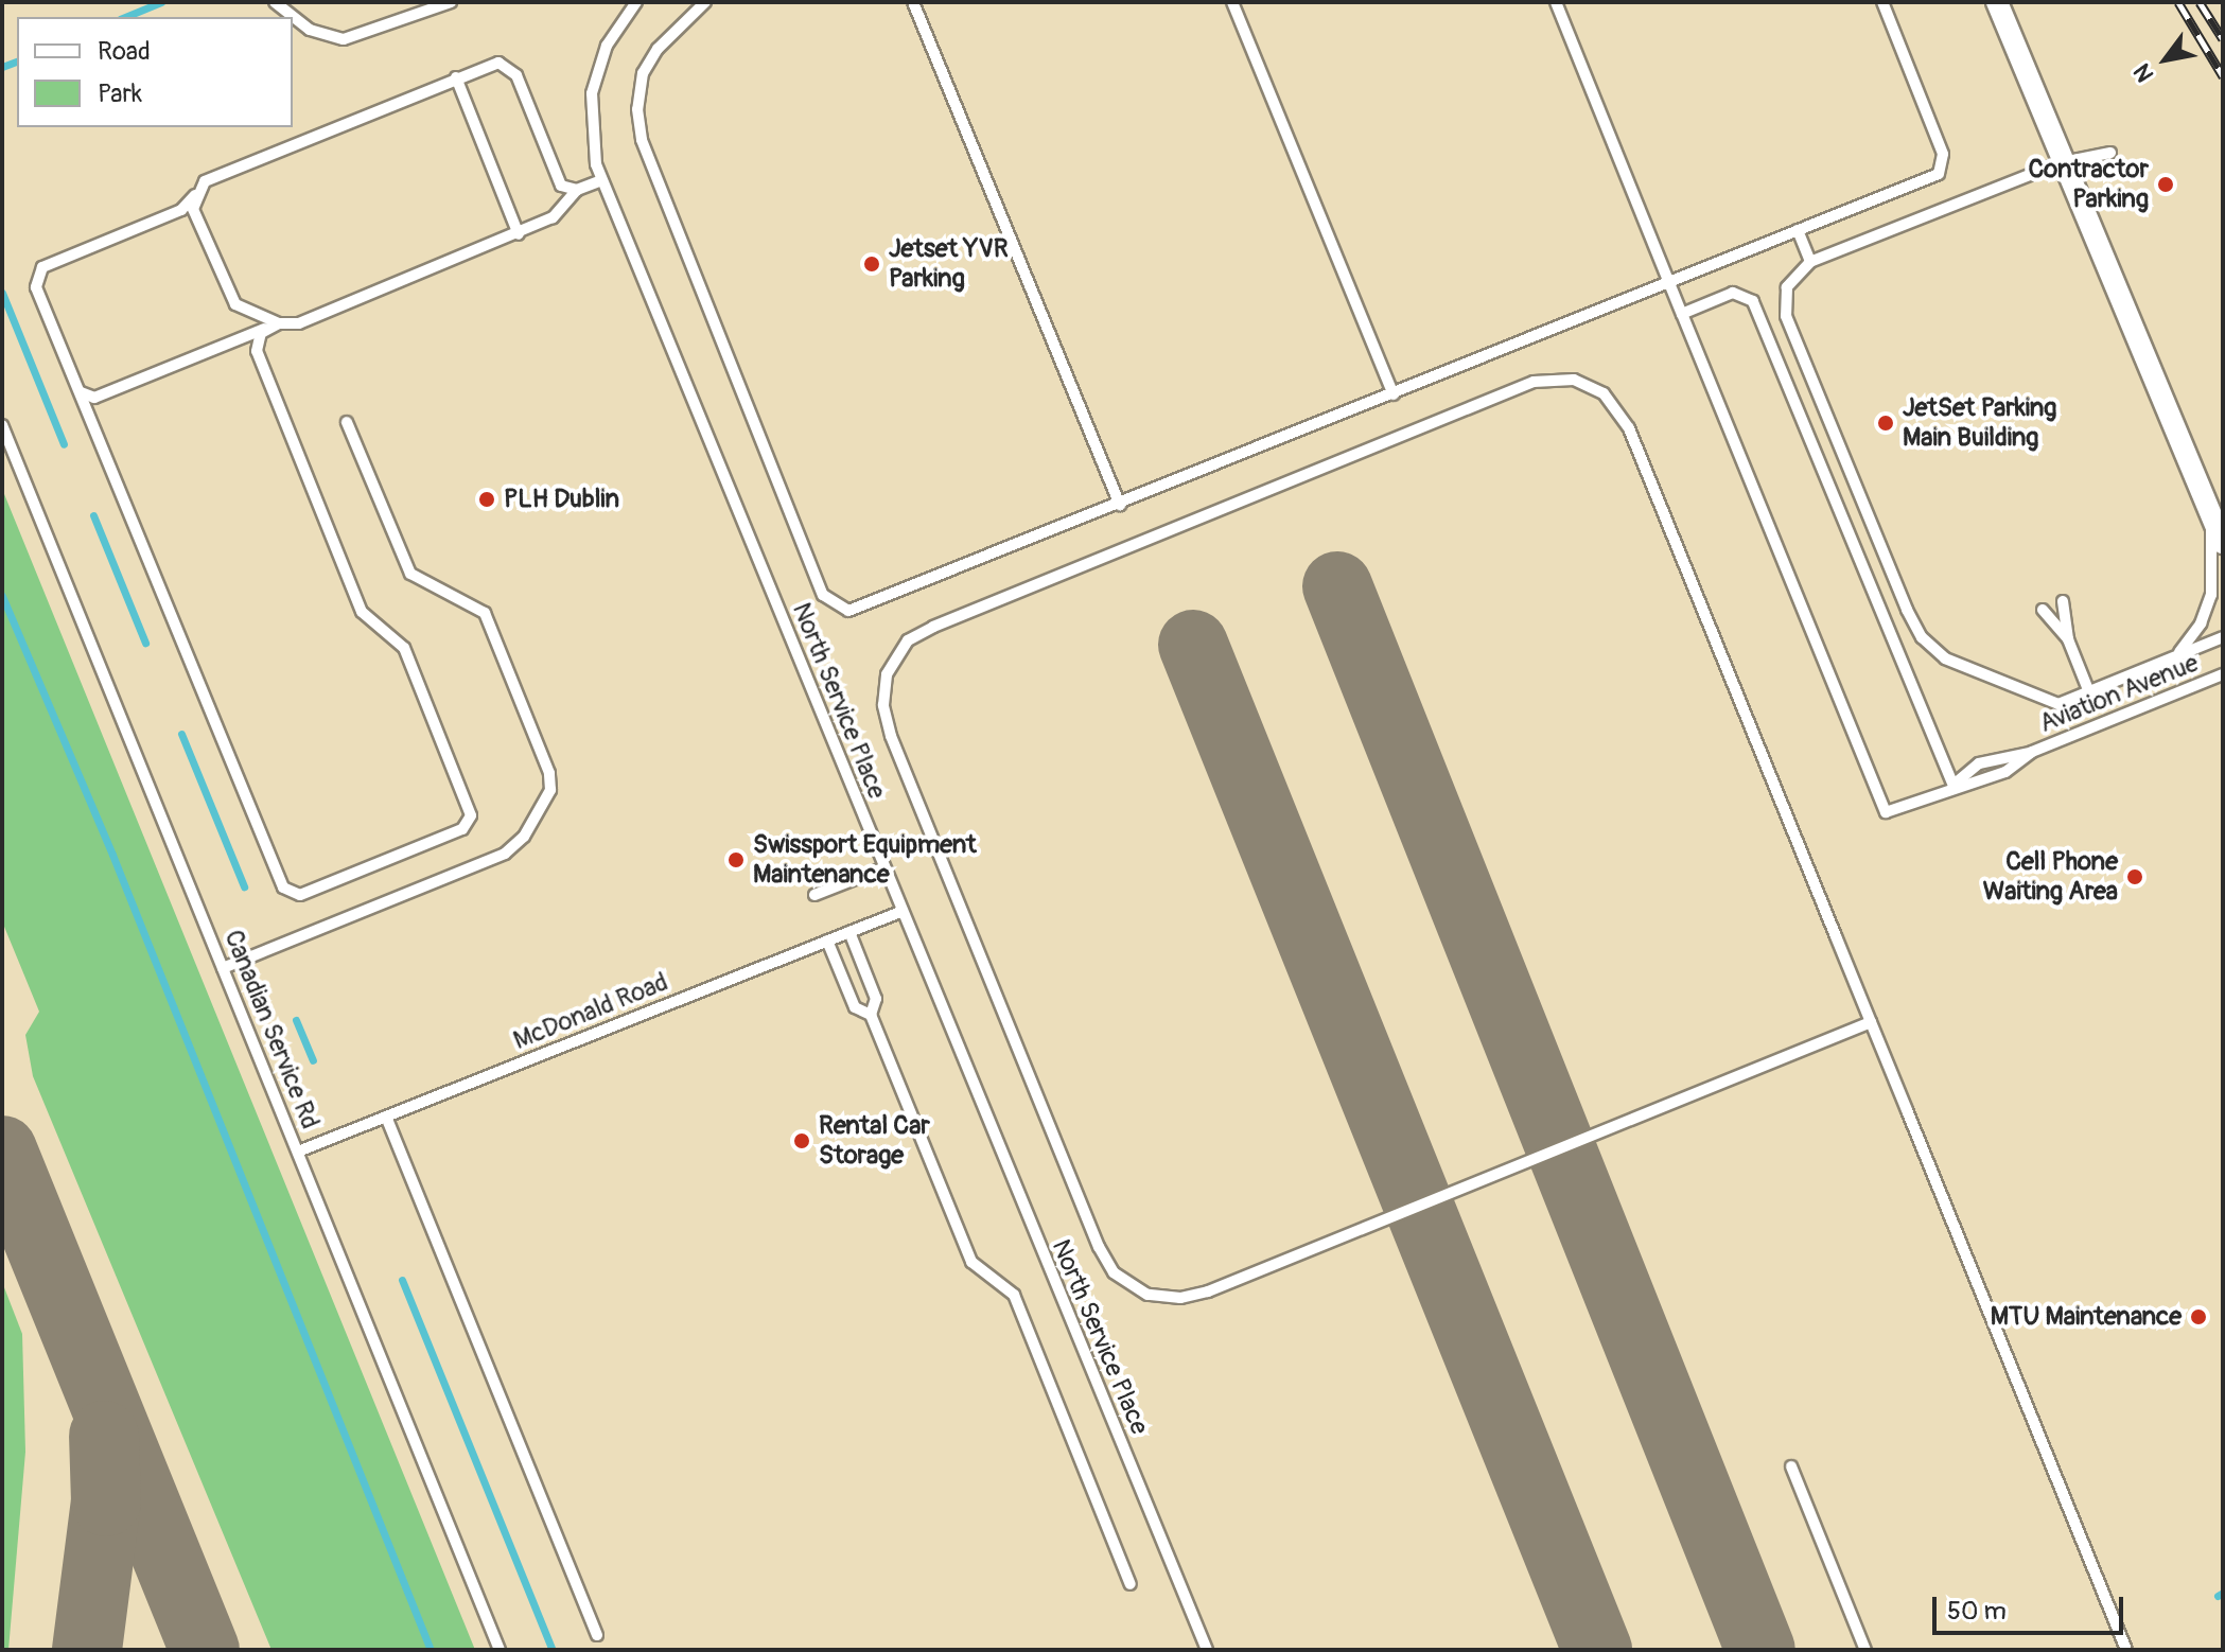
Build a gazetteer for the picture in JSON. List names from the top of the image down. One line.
{"streets":{"lane":["Aviation Avenue","North Service Place","McDonald Road","Canadian Service Rd"]},"crossings":[["North Service Place","McDonald Road"],["McDonald Road","Canadian Service Rd"]],"places":["Contractor Parking","Jetset YVR Parking","JetSet Parking Main Building","PLH Dublin","Swissport Equipment Maintenance","Cell Phone Waiting Area","Rental Car Storage","MTU Maintenance"],"legend":["Road","Park"],"scale_bar":"50 m","north":"bottom left"}
